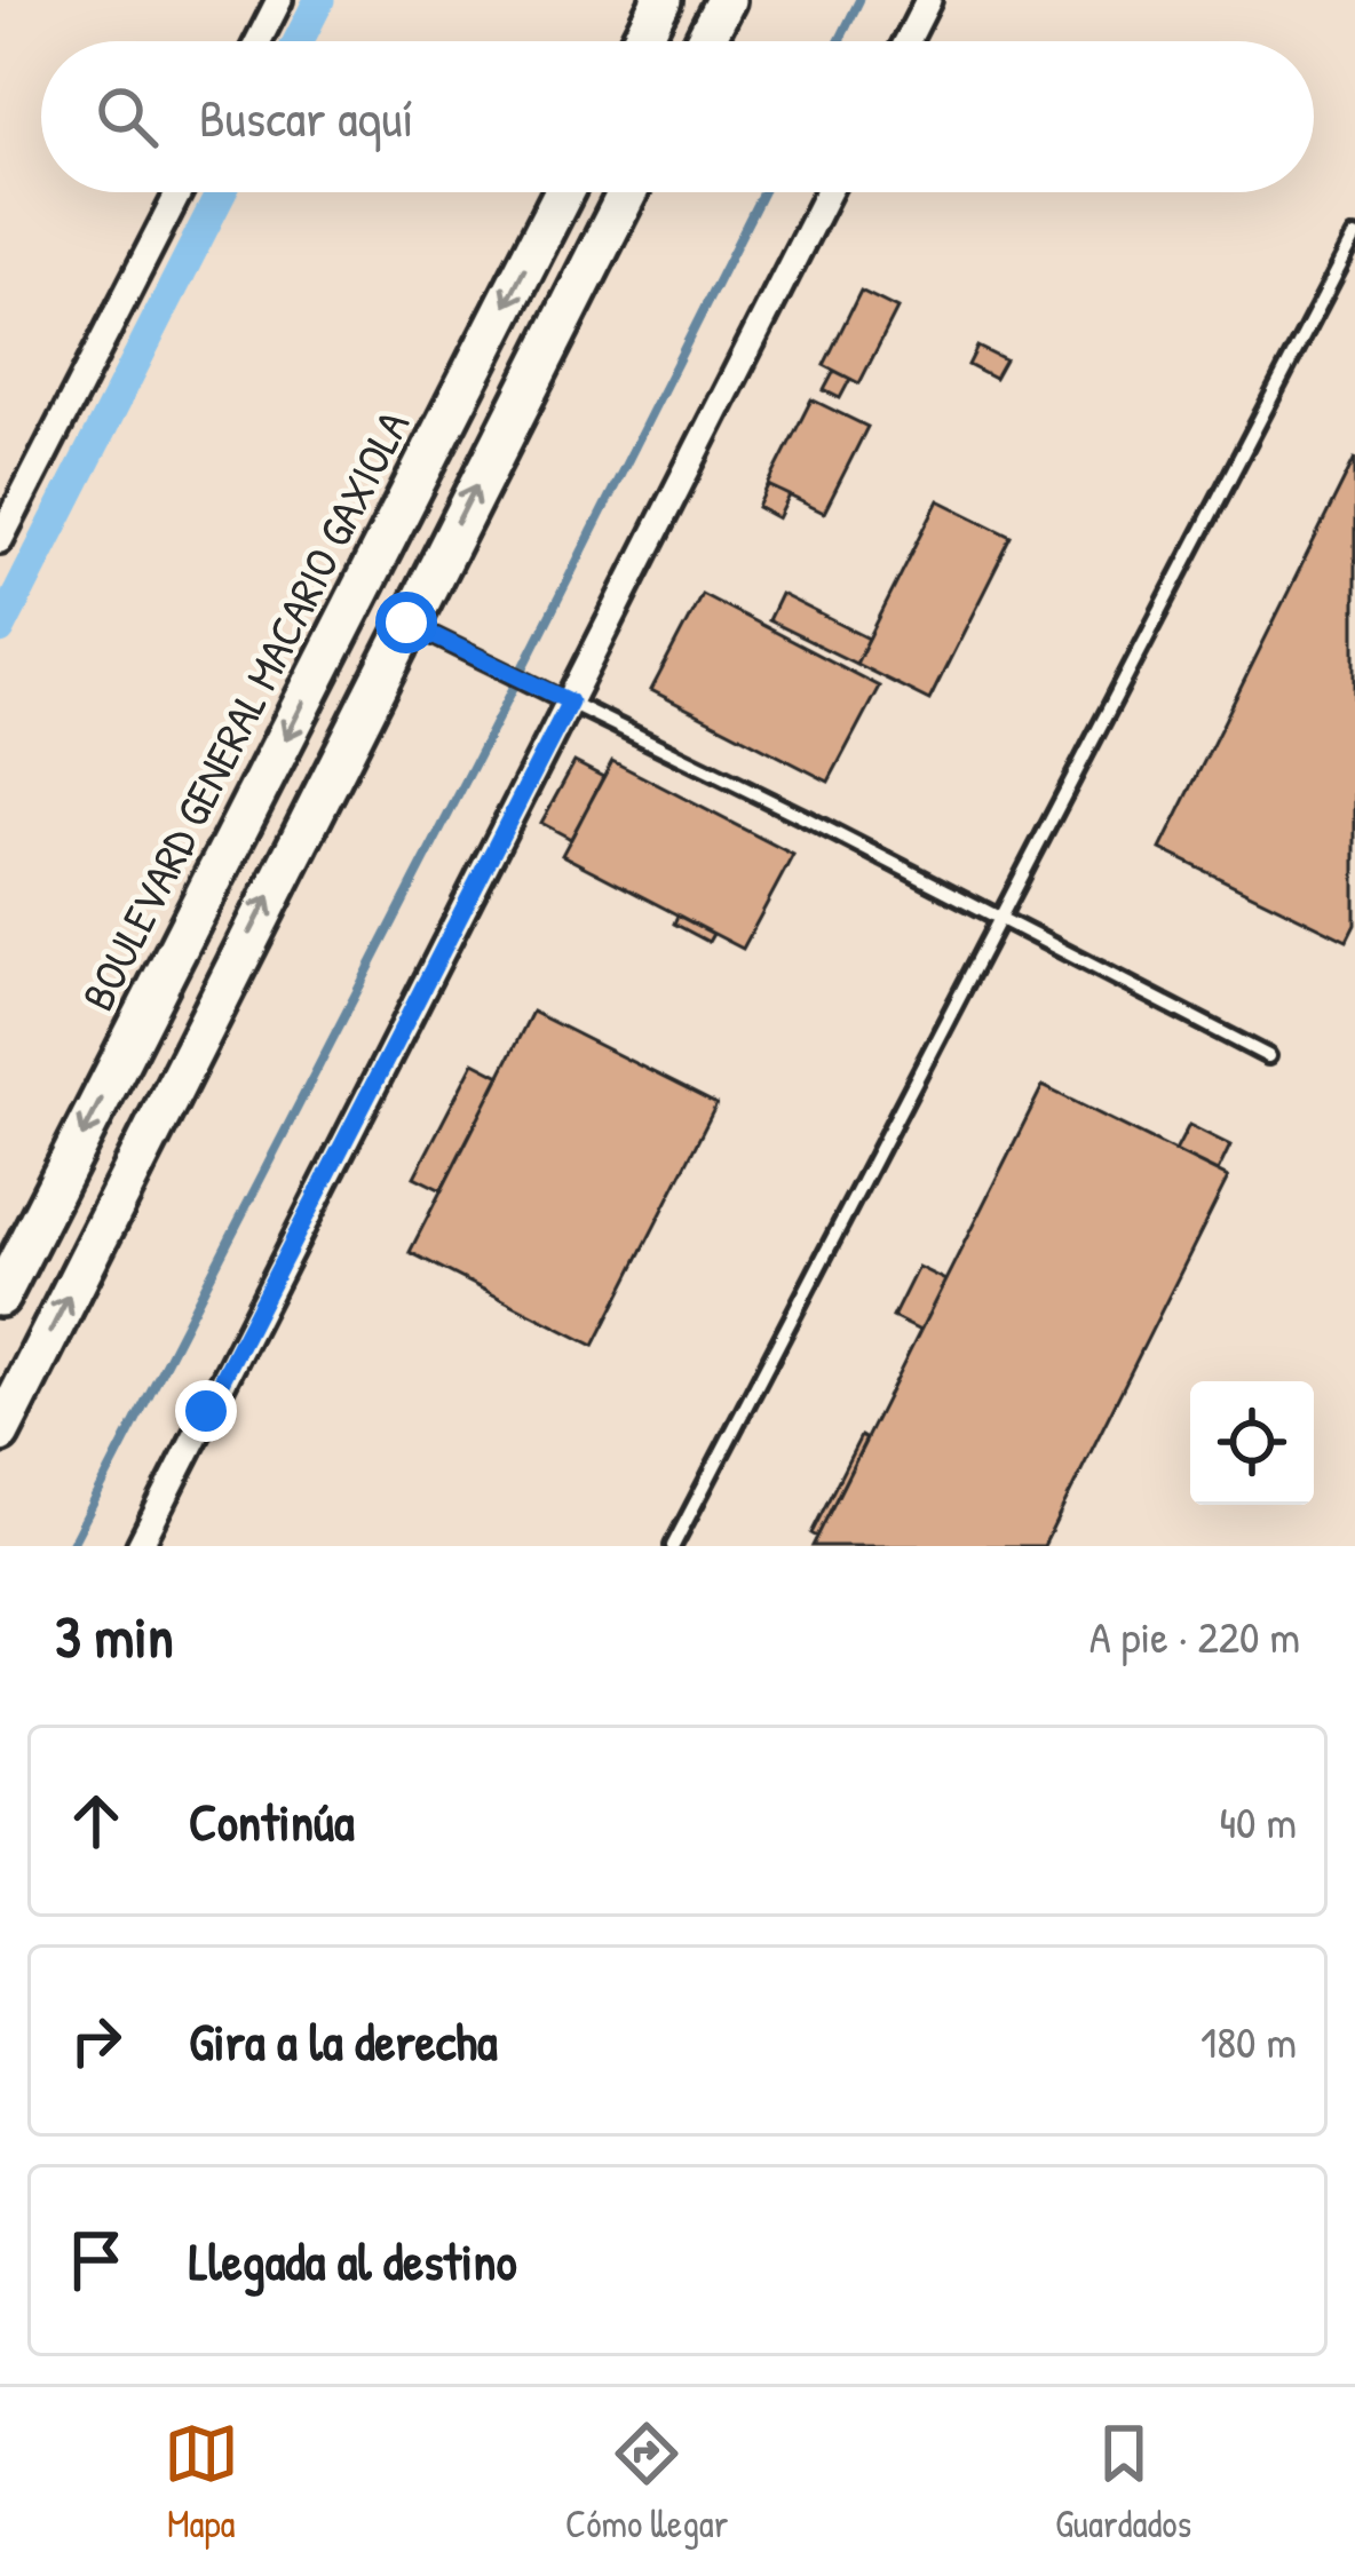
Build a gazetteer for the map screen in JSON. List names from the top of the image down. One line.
{"streets":{"main road":["BOULEVARD GENERAL MACARIO GAXIOLA"]},"page":{"search":"Buscar aquí","heading":["3 min","A pie · 220 m"],"list":[["Continúa","40 m"],["Gira a la derecha","180 m"],"Llegada al destino"],"nav":["Mapa","Cómo llegar","Guardados"]}}
